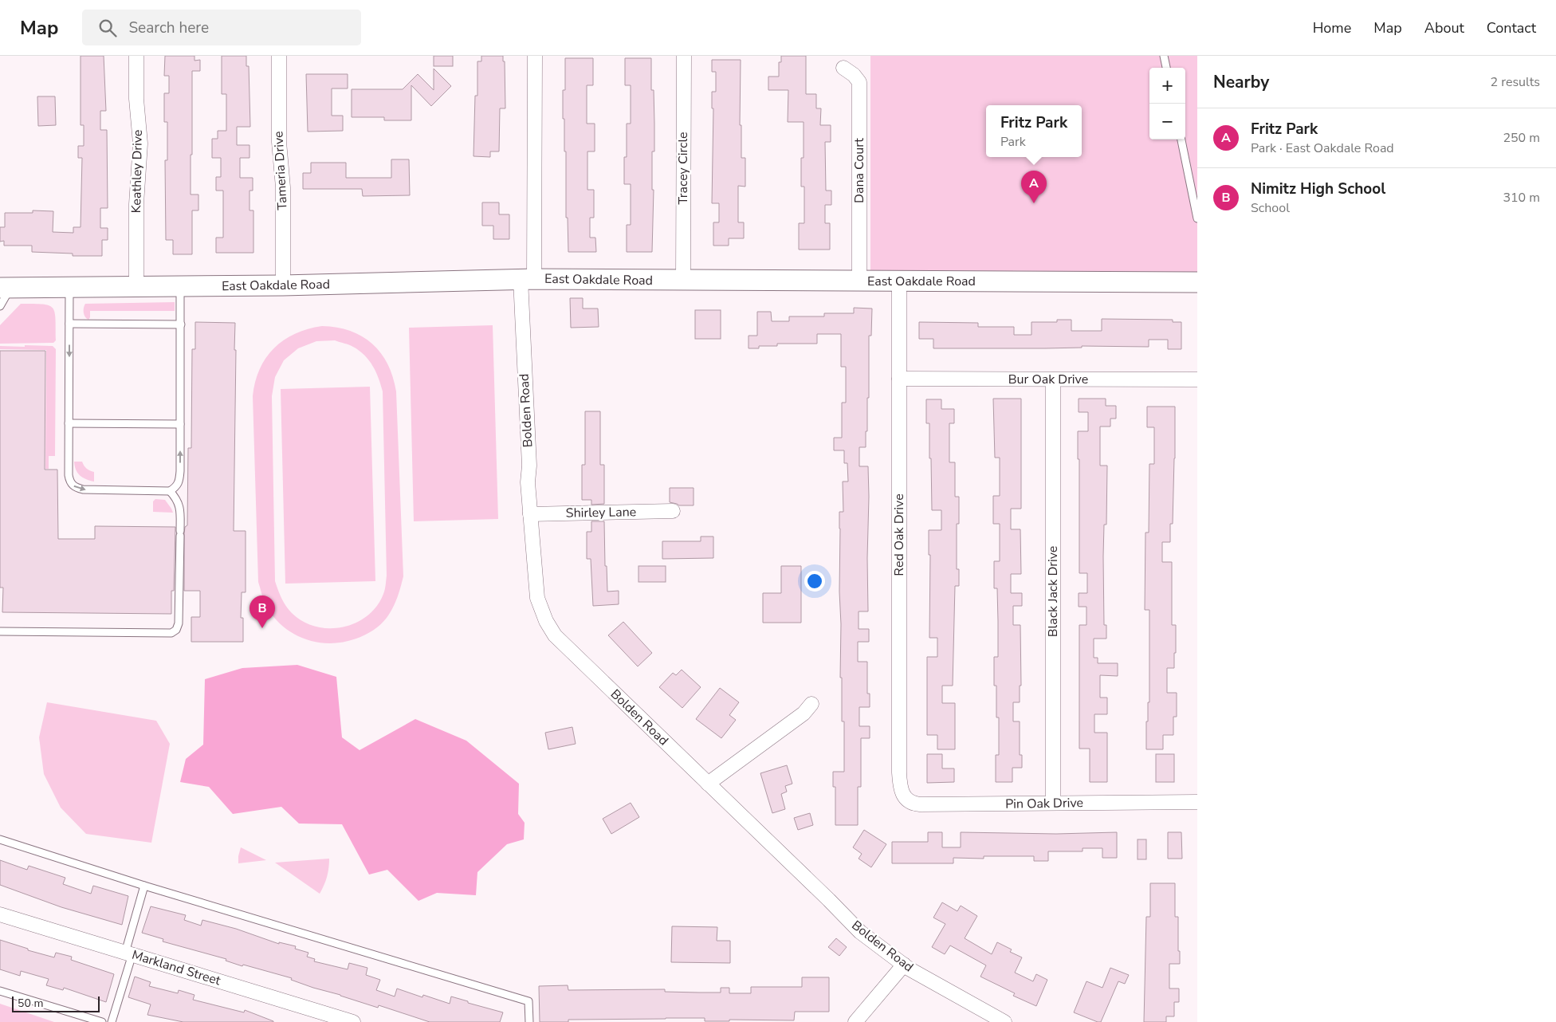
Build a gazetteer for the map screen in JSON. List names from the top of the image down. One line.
{"streets":{"street":["Tracey Circle","Tameria Drive","Dana Court","Keathley Drive","East Oakdale Road","Bur Oak Drive","Bolden Road","Shirley Lane","Red Oak Drive","Black Jack Drive","Pin Oak Drive","Markland Street"]},"crossings":[["Tracey Circle","East Oakdale Road"],["Tameria Drive","East Oakdale Road"],["Dana Court","East Oakdale Road"],["Keathley Drive","East Oakdale Road"],["East Oakdale Road","Bolden Road"],["East Oakdale Road","Red Oak Drive"],["Bur Oak Drive","Red Oak Drive"],["Bur Oak Drive","Black Jack Drive"],["Bolden Road","Shirley Lane"],["Red Oak Drive","Pin Oak Drive"],["Black Jack Drive","Pin Oak Drive"]],"scale_bar":"50 m","page":{"header":"Map","search":"Search here","nav":["Home","Map","About","Contact"],"heading":["Nearby","2 results"],"map_buttons":["+","−"],"popup":["Fritz Park","Park"],"list":[{"mark":"A","name":"Fritz Park","note":"Park · East Oakdale Road","value":"250 m"},{"mark":"B","name":"Nimitz High School","note":"School","value":"310 m"}],"pins":["A","B"],"scale":"50 m"}}
